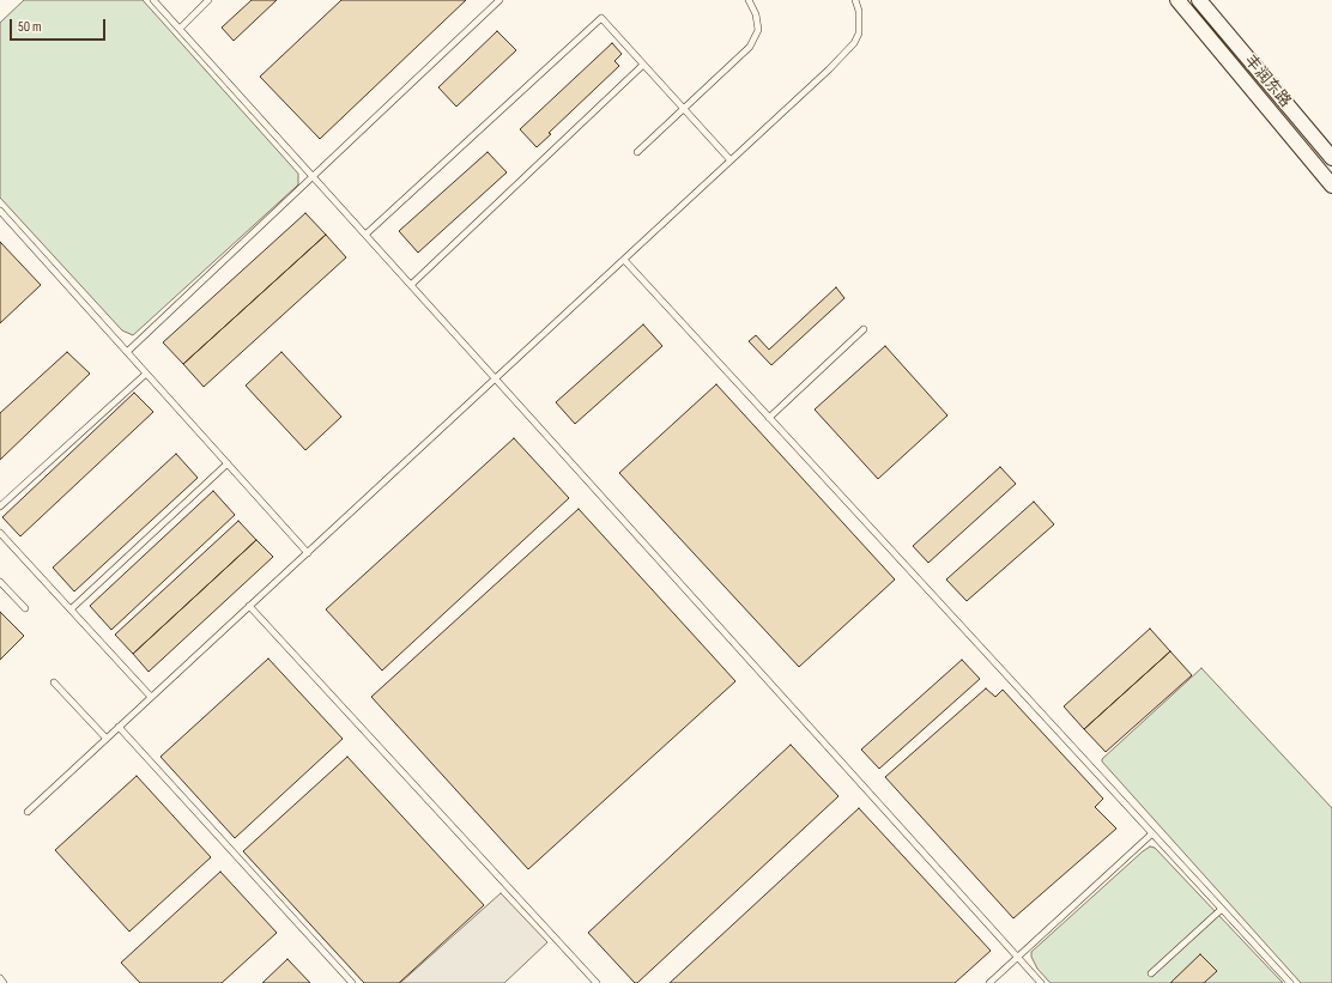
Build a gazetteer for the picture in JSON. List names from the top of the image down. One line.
{"streets":{"street":["丰润东路"]},"scale_bar":"50 m"}
